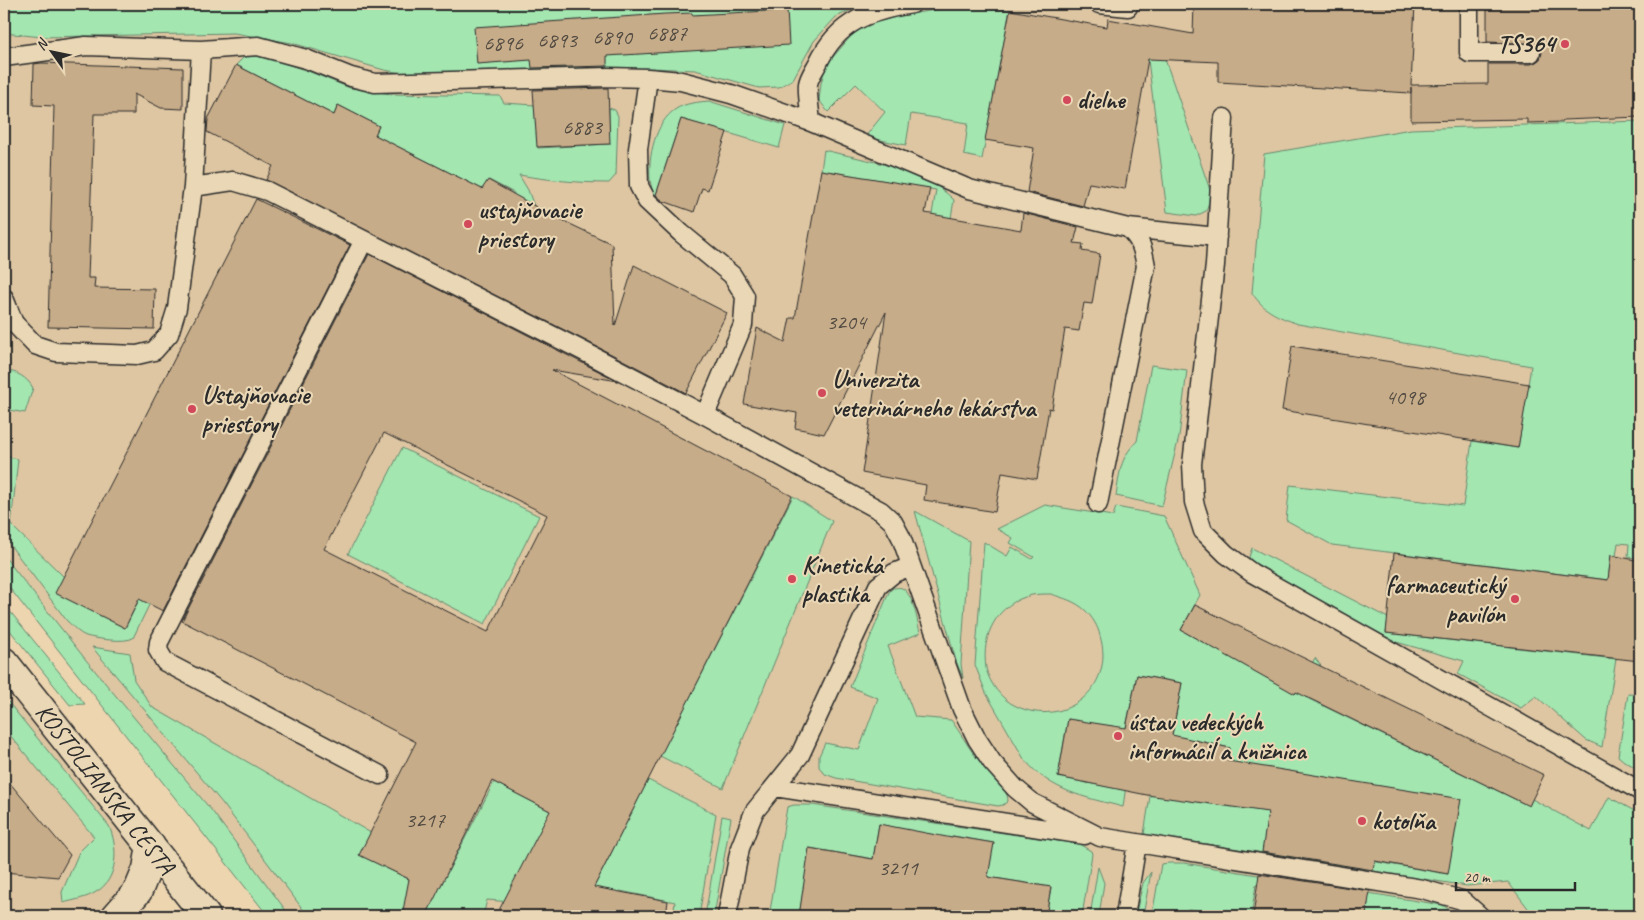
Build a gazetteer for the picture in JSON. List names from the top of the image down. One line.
{"streets":{"street":["KOSTOLIANSKA CESTA"]},"places":["TS364","dielne","ustajňovacie priestory","Univerzita veterinárneho lekárstva","Ustajňovacie priestory","Kinetická plastika","farmaceutický pavilón","ústav vedeckých informáciĺ a knižnica","kotolňa"],"house_numbers":["6887","6890","6893","6896","6883","3204","4098","3217","3211"],"scale_bar":"20 m","north":"top left"}
